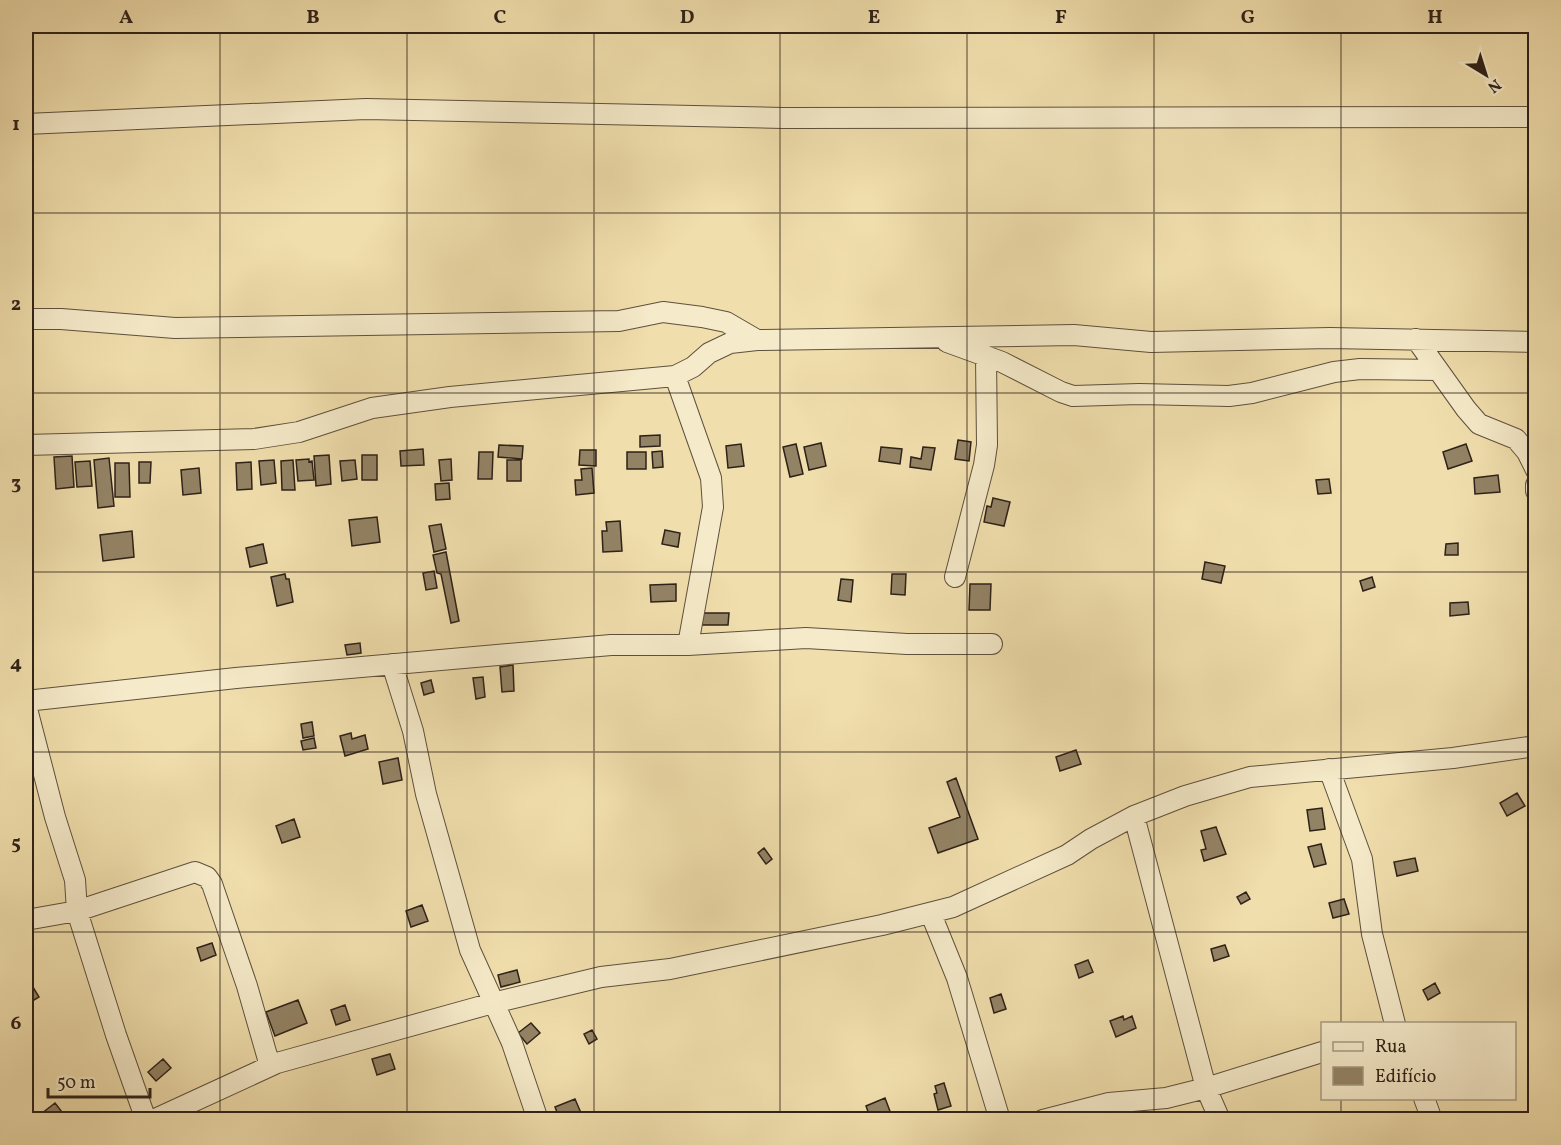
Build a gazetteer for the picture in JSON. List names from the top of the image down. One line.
{"legend":["Rua","Edifício"],"scale_bar":"50 m","north":"bottom right","grid":{"columns":["A","B","C","D","E","F","G","H"],"rows":["1","2","3","4","5","6"]}}
